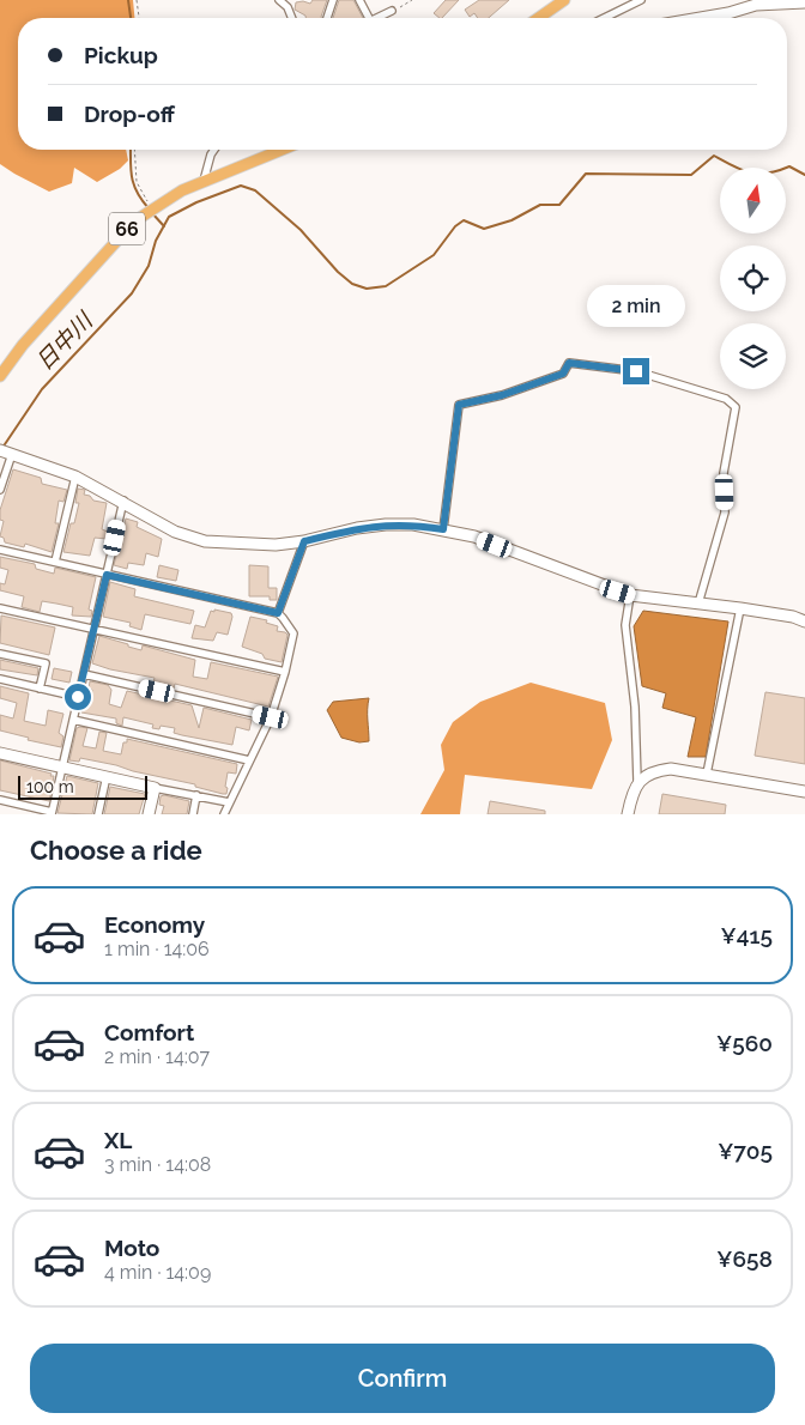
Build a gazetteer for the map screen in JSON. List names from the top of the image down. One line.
{"streets":{"main road":["66"]},"water":["日中川"],"scale_bar":"100 m","north":"top","page":{"banner":["Pickup","Drop-off"],"bubble":"2 min","scale":"100 m","heading":"Choose a ride","list":[{"name":"Economy","note":"1 min · 14:06","value":"¥415"},{"name":"Comfort","note":"2 min · 14:07","value":"¥560"},{"name":"XL","note":"3 min · 14:08","value":"¥705"},{"name":"Moto","note":"4 min · 14:09","value":"¥658"}],"buttons":"Confirm"}}
